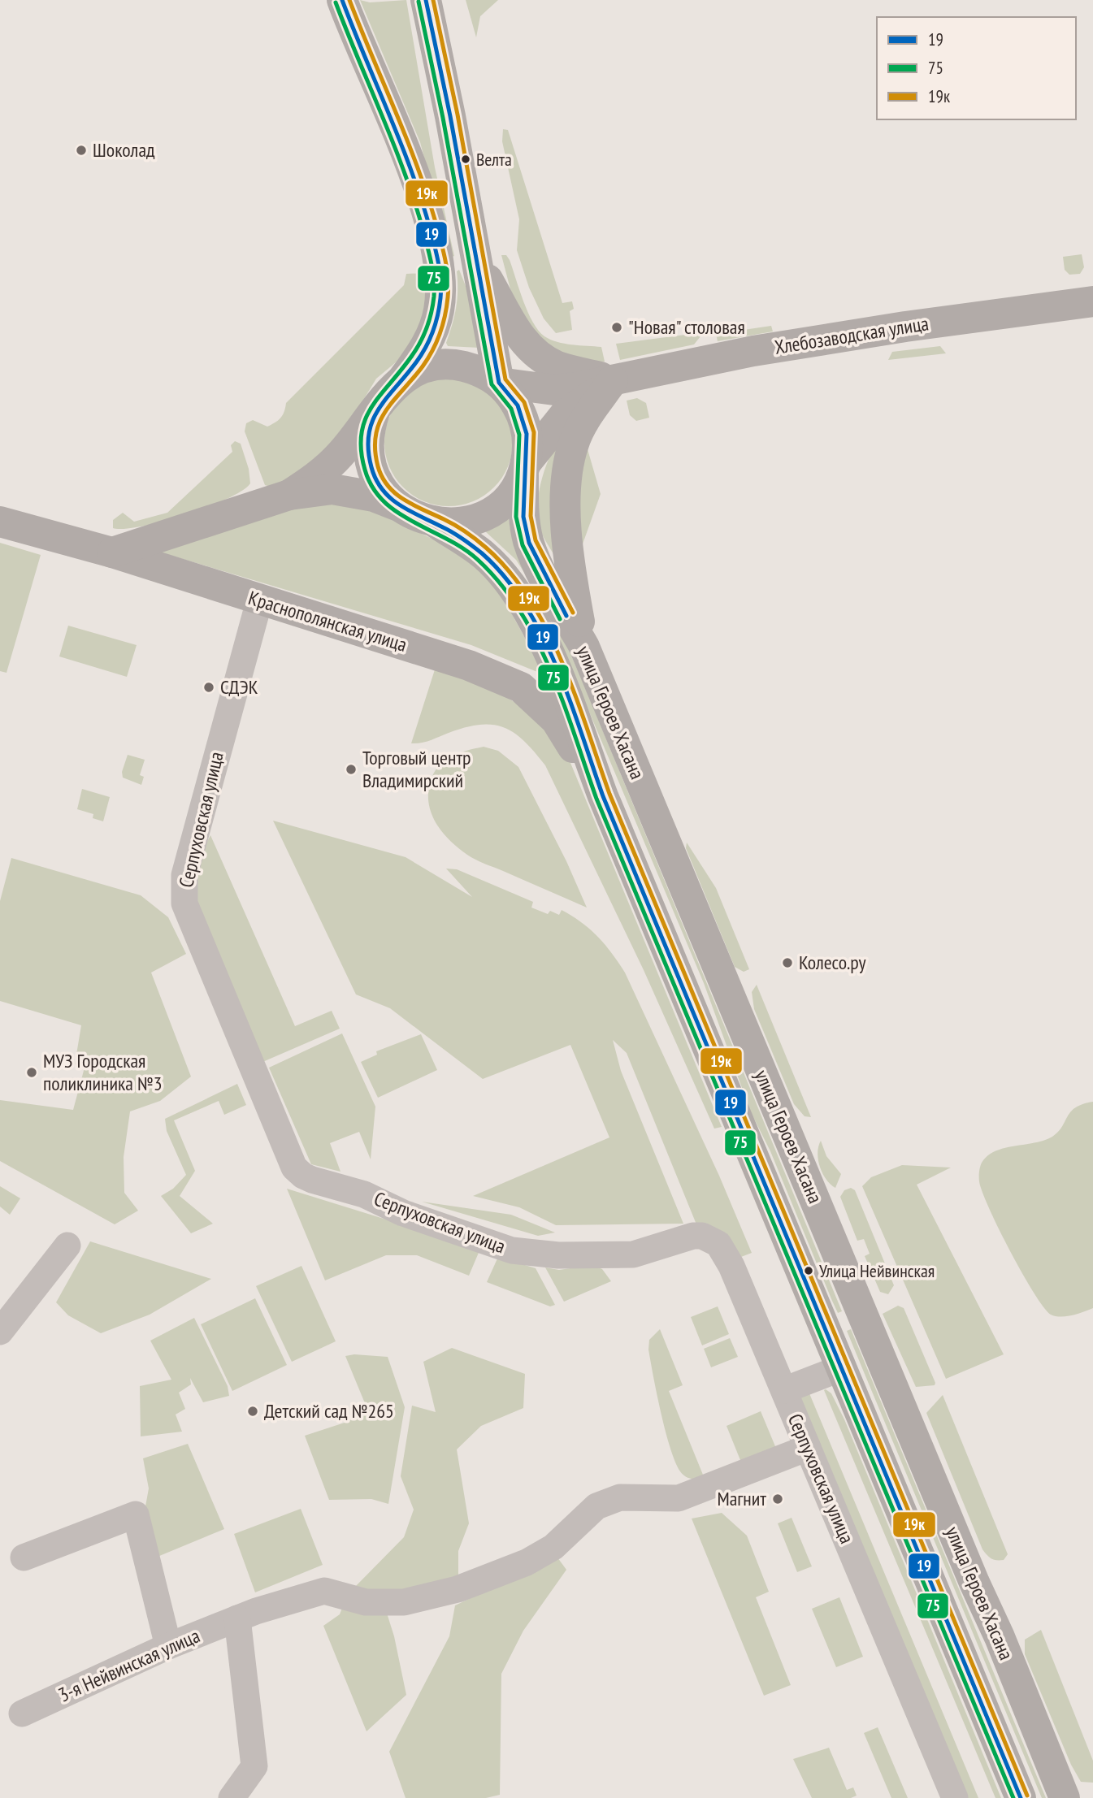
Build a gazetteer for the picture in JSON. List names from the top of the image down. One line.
{"streets":{"main road":["Хлебозаводская улица","Краснополянская улица","улица Героев Хасана"],"street":["Серпуховская улица","3-я Нейвинская улица"]},"crossings":[["Хлебозаводская улица","улица Героев Хасана"],["Краснополянская улица","улица Героев Хасана"],["Краснополянская улица","Серпуховская улица"],["Серпуховская улица","3-я Нейвинская улица"]],"places":["Шоколад","Велта","\"Новая\" столовая","СДЭК","Торговый центр Владимирский","Колесо.ру","МУЗ Городская поликлиника №3","Улица Нейвинская","Детский сад №265","Магнит"],"lines":["transit line 19","transit line 19к","transit line 75"],"legend":["19","75","19к"]}
